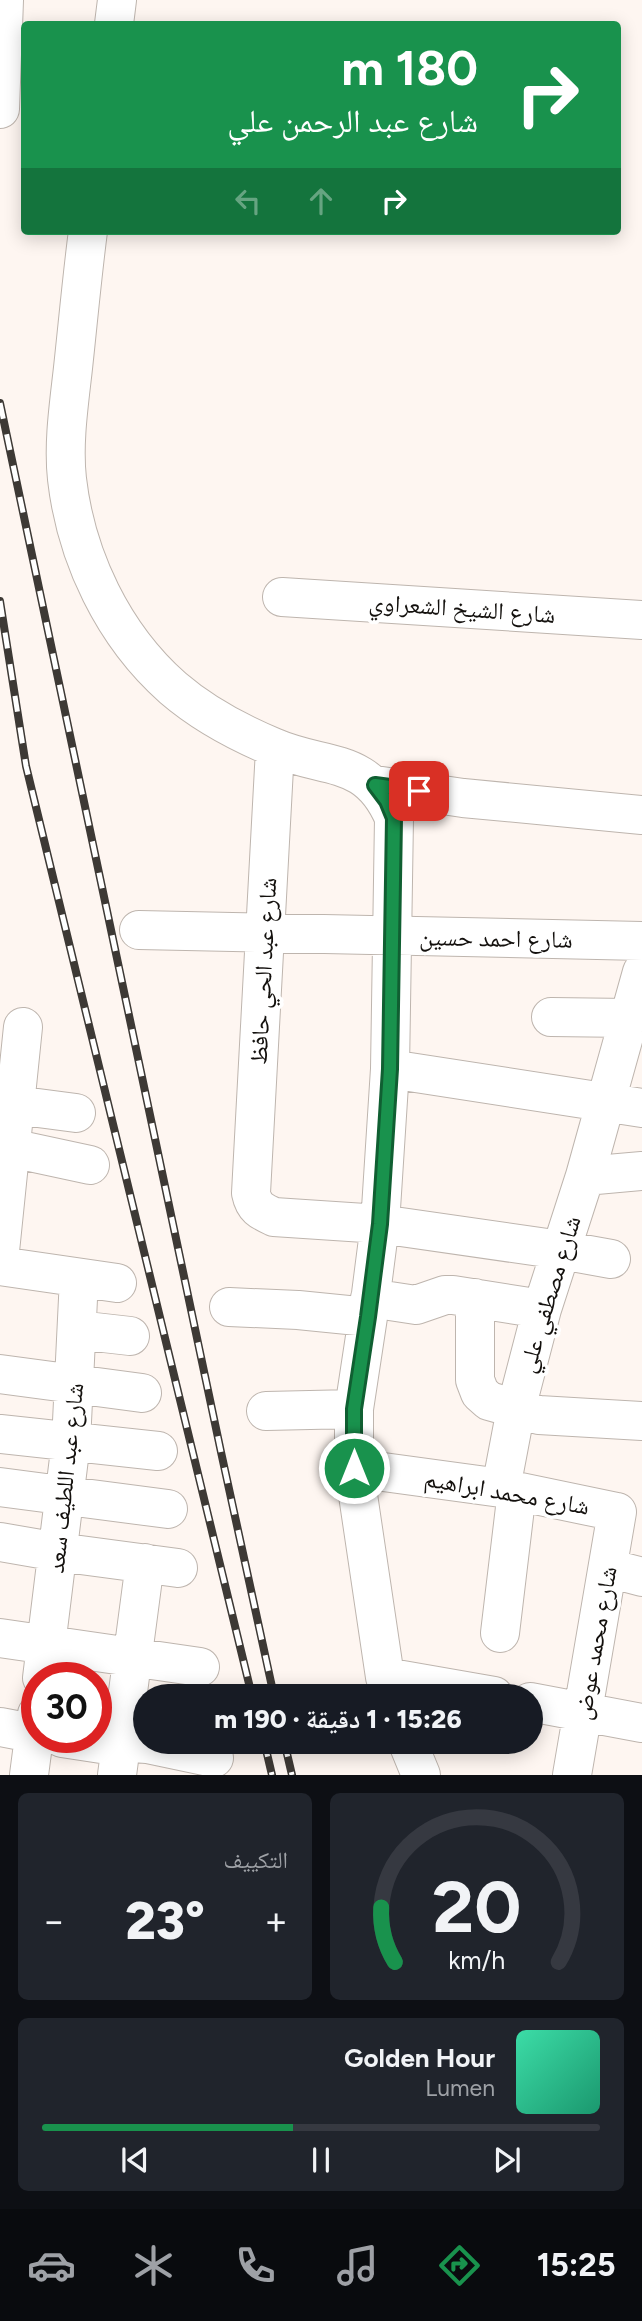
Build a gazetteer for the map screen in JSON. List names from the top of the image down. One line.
{"streets":{"street":["شارع الشيخ الشعراوي","شارع احمد حسين","شارع عبد الحي حافظ","شارع مصطفي علي","شارع عبد اللطيف سعد","شارع محمد ابراهيم","شارع محمد عوض"]},"crossings":[["شارع احمد حسين","شارع عبد الحي حافظ"],["شارع مصطفي علي","شارع محمد ابراهيم"],["شارع محمد ابراهيم","شارع محمد عوض"]],"page":{"turn":["180 m","شارع عبد الرحمن علي"],"limit":"30","trip":"15:26 · 1 دقيقة · 190 m","tile":"التكييف","heat":["−","23°","+"],"song":["Golden Hour","Lumen"],"tabs":"15:25","gauge":["20","km/h"]}}
